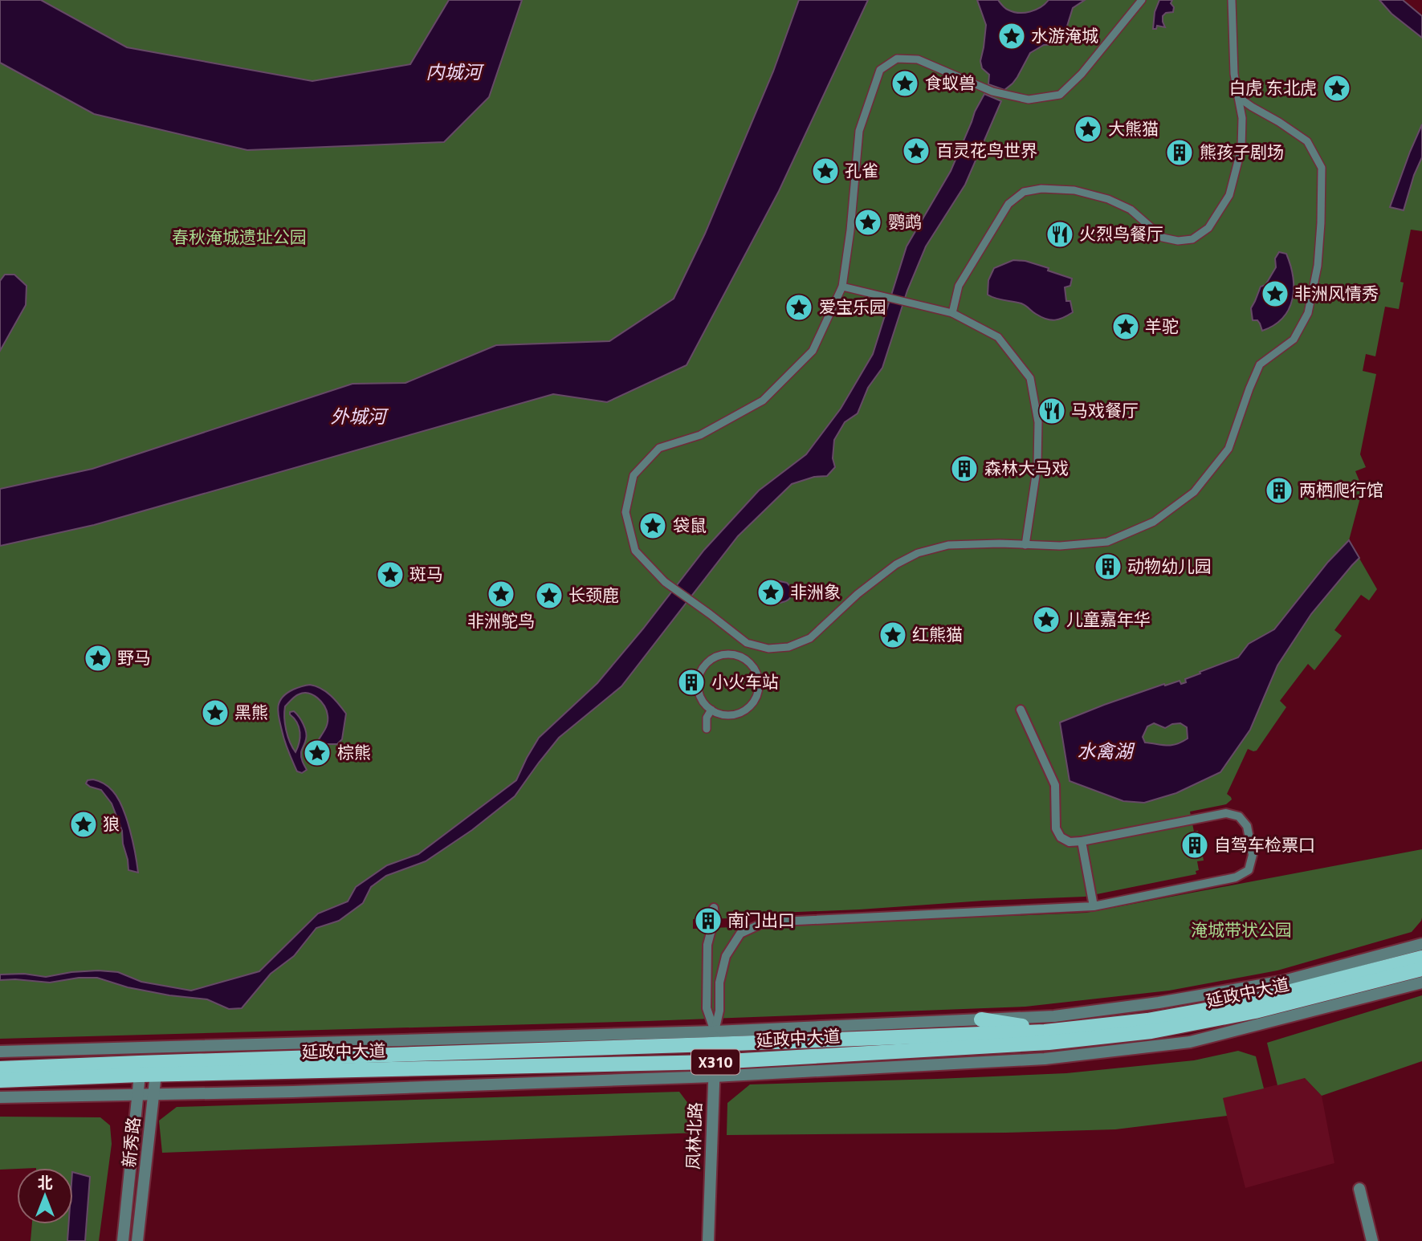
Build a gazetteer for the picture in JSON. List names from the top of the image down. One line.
{"streets":{"main road":["延政中大道","X310"],"street":["凤林北路","新秀路"]},"crossings":[["延政中大道","凤林北路"],["延政中大道","新秀路"]],"water":["内城河","外城河","水禽湖"],"parks":["春秋淹城遗址公园","淹城带状公园"],"places":{"place":["水游淹城","食蚁兽","白虎 东北虎","大熊猫","百灵花鸟世界","孔雀","鹦鹉","非洲风情秀","爱宝乐园","羊驼","袋鼠","斑马","非洲象","非洲鸵鸟","长颈鹿","儿童嘉年华","红熊猫","野马","黑熊","棕熊","狼"],"building":["熊孩子剧场","森林大马戏","两栖爬行馆","动物幼儿园","小火车站","自驾车检票口","南门出口"],"restaurant":["火烈鸟餐厅","马戏餐厅"]},"north":"top"}
